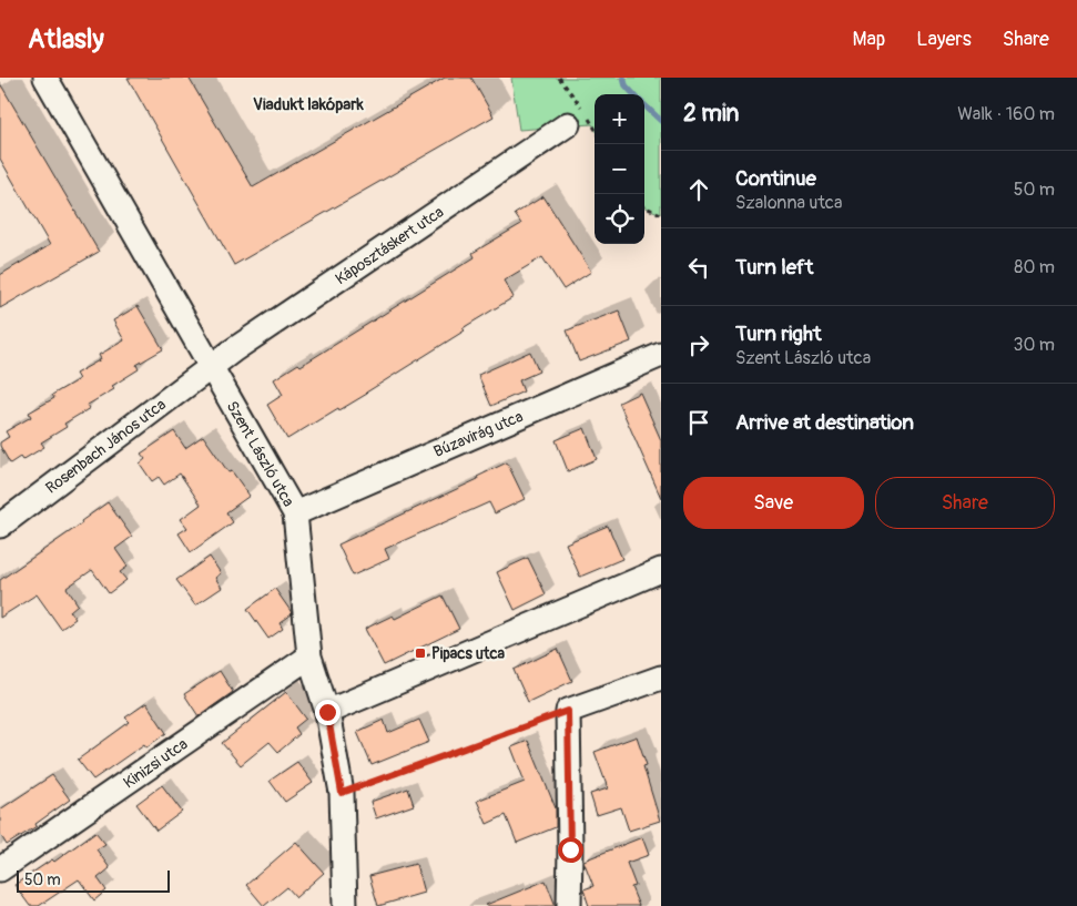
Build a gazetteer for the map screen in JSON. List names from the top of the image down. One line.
{"streets":{"street":["Káposztáskert utca","Búzavirág utca","Rosenbach János utca","Szent László utca","Kinizsi utca"]},"crossings":[["Káposztáskert utca","Rosenbach János utca"],["Káposztáskert utca","Szent László utca"],["Búzavirág utca","Szent László utca"],["Rosenbach János utca","Szent László utca"],["Szent László utca","Kinizsi utca"]],"districts":["Viadukt lakópark"],"places":{"transit":["Pipacs utca"]},"scale_bar":"50 m","page":{"header":"Atlasly","nav":["Map","Layers","Share"],"heading":["2 min","Walk · 160 m"],"map_buttons":["+","−"],"list":[["Continue","Szalonna utca","50 m"],["Turn left","80 m"],["Turn right","Szent László utca","30 m"],"Arrive at destination"],"buttons":["Save","Share"],"scale":"50 m"}}
